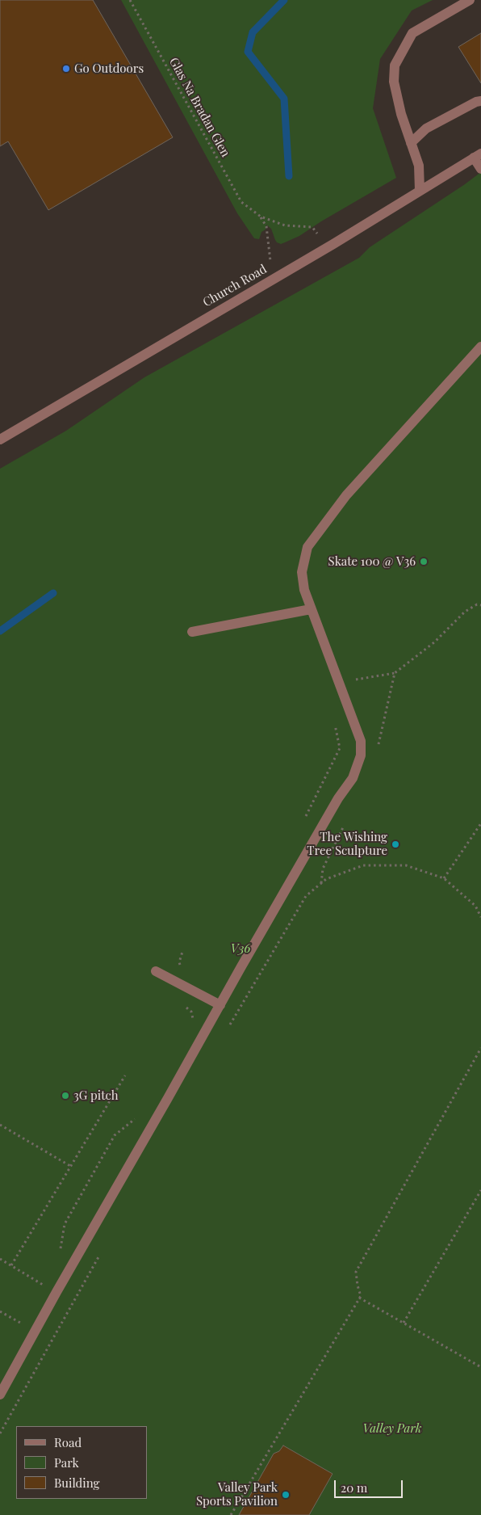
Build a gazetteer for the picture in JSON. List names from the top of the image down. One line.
{"streets":{"street":["Church Road"],"path":["Glas Na Bradan Glen"]},"parks":["V36","Valley Park"],"places":["Go Outdoors","Skate 100 @ V36","The Wishing Tree Sculpture","3G pitch","Valley Park Sports Pavilion"],"legend":["Road","Park","Building"],"scale_bar":"20 m"}
